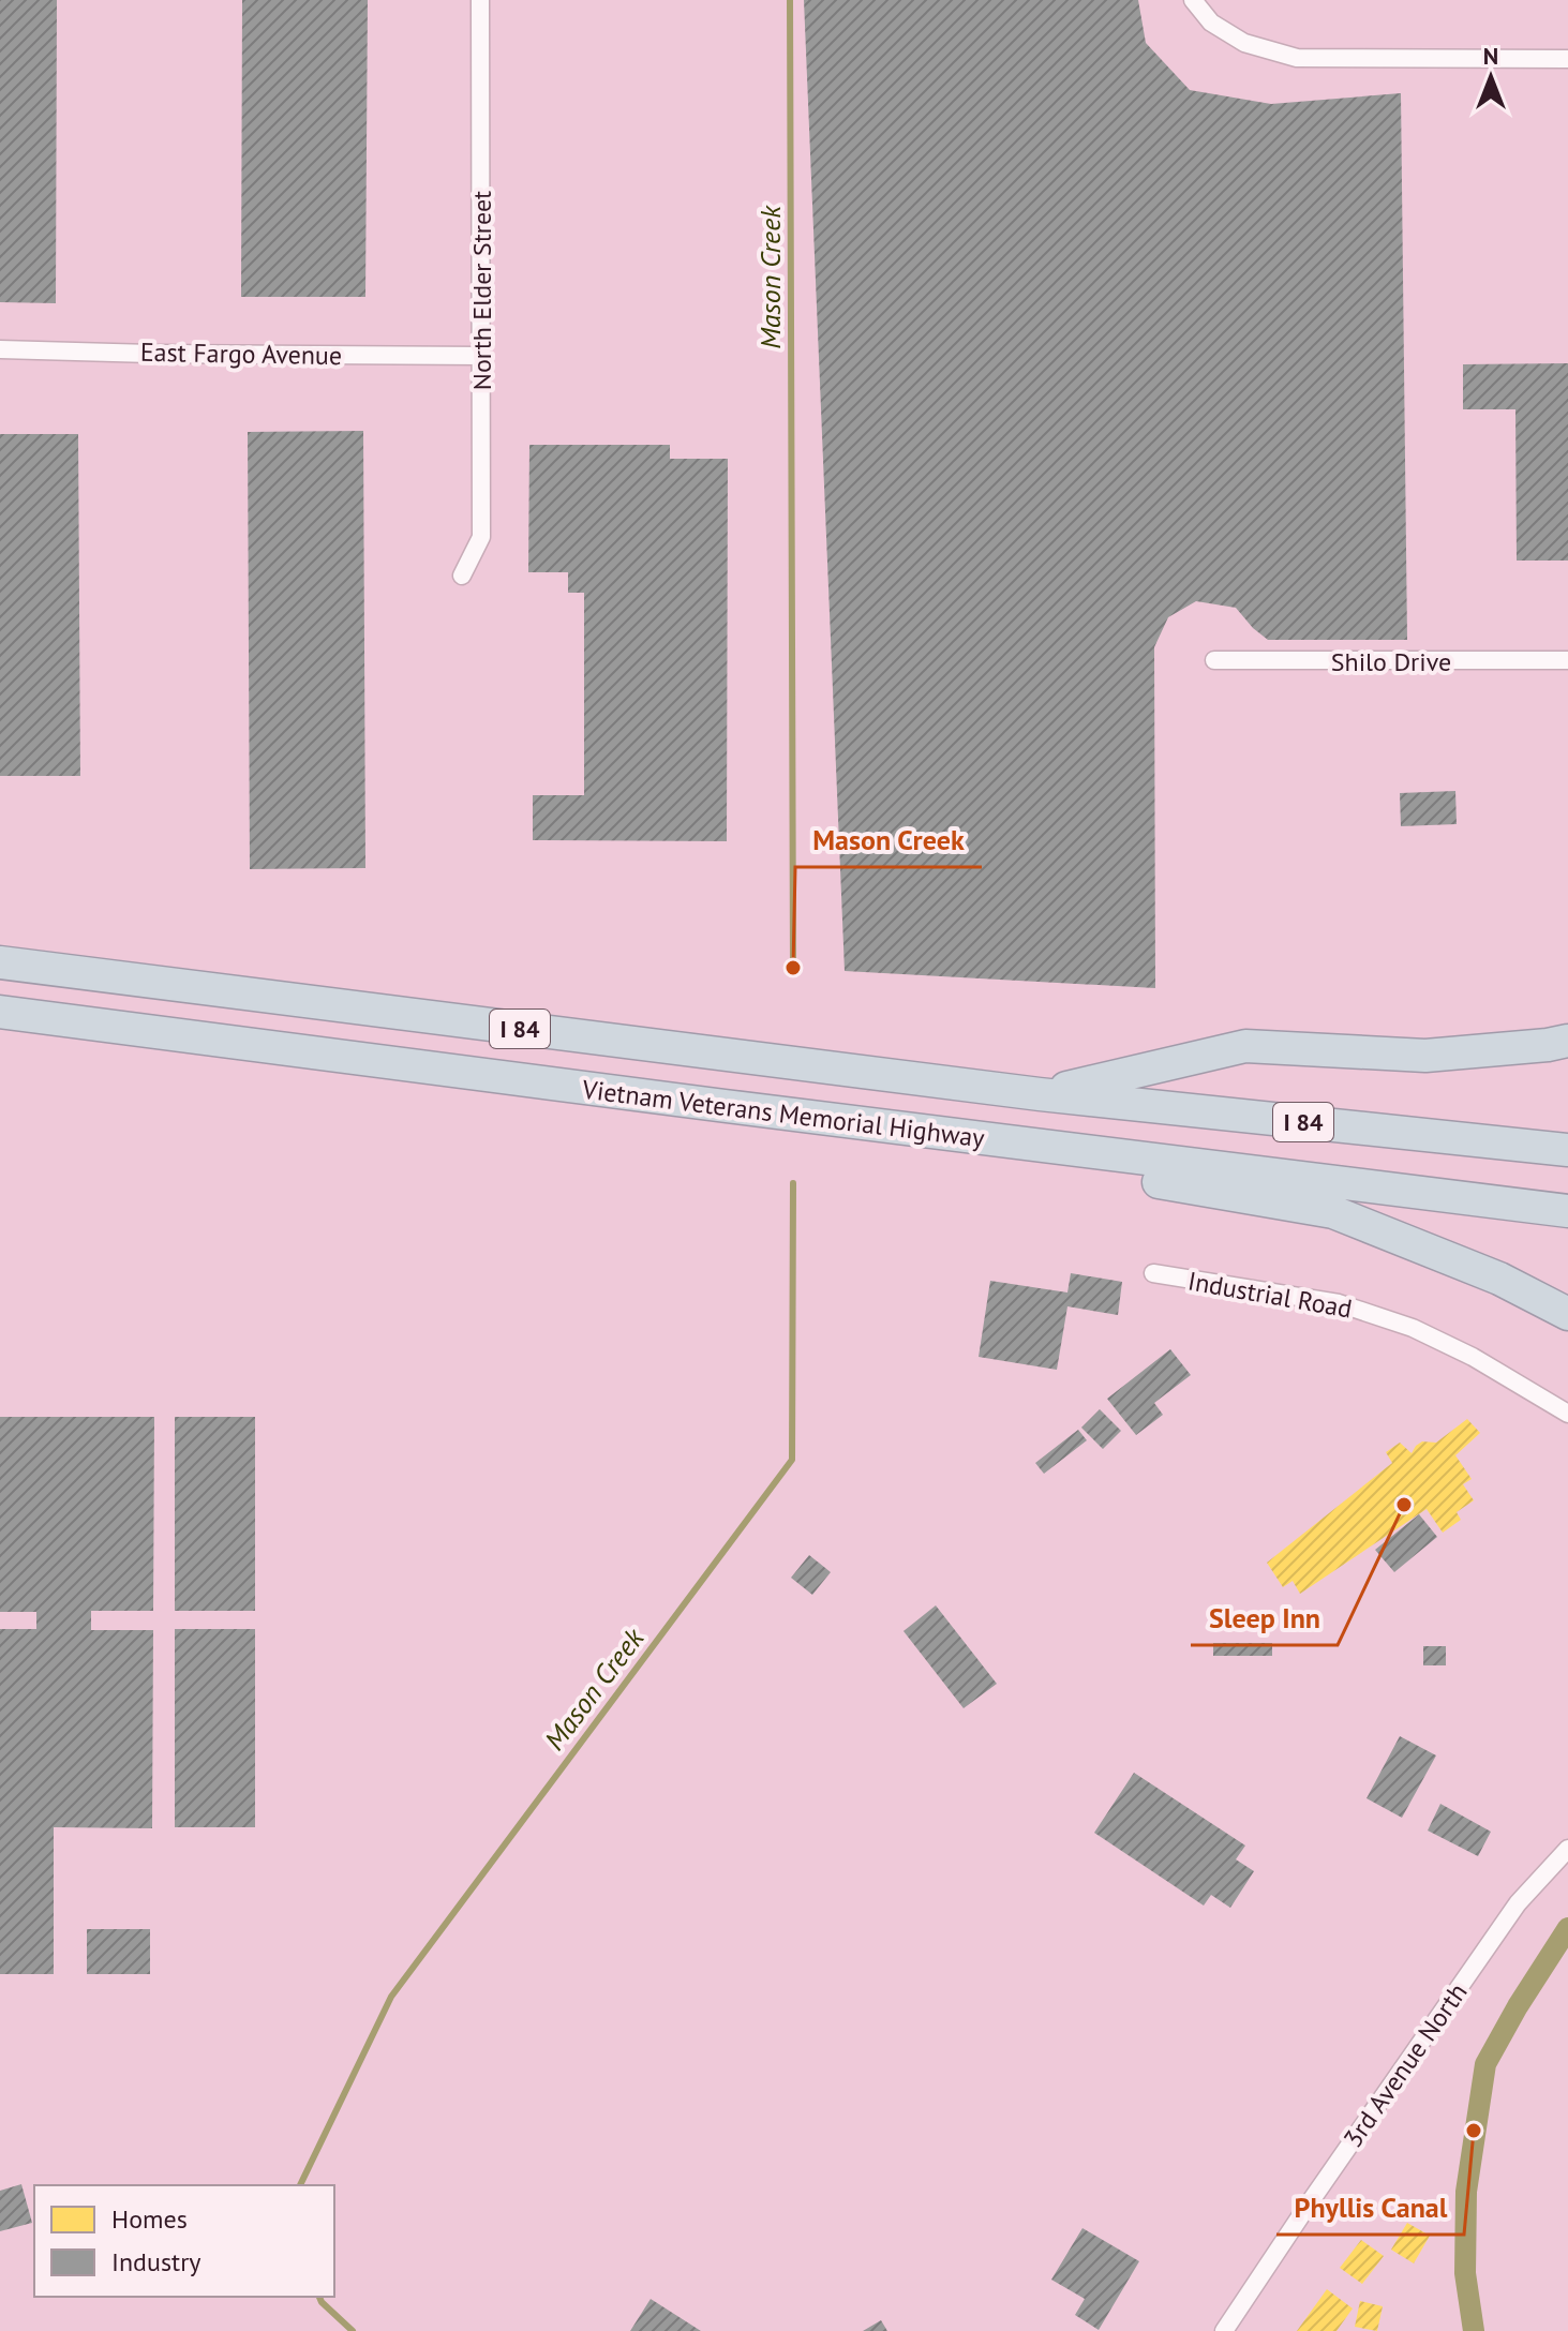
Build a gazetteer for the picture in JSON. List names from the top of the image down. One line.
{"streets":{"highway":["I 84","Vietnam Veterans Memorial Highway"],"street":["North Elder Street","East Fargo Avenue","Shilo Drive","Industrial Road","3rd Avenue North"]},"crossings":[["North Elder Street","East Fargo Avenue"]],"water":["Mason Creek"],"places":["Mason Creek","Sleep Inn","Phyllis Canal"],"legend":["Homes","Industry"],"north":"top"}
